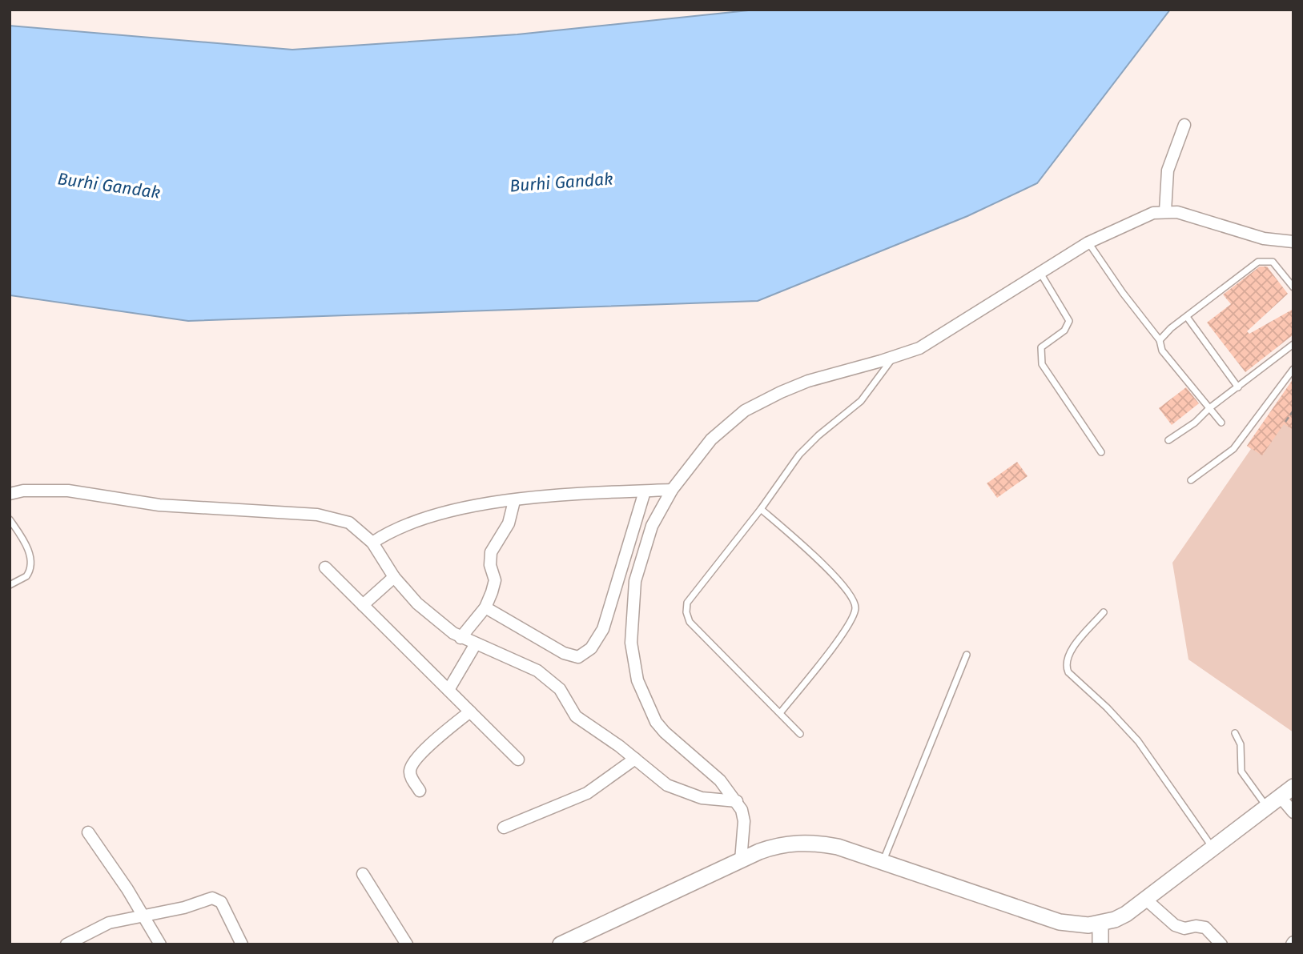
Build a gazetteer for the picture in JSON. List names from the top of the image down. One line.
{"water":["Burhi Gandak"]}
